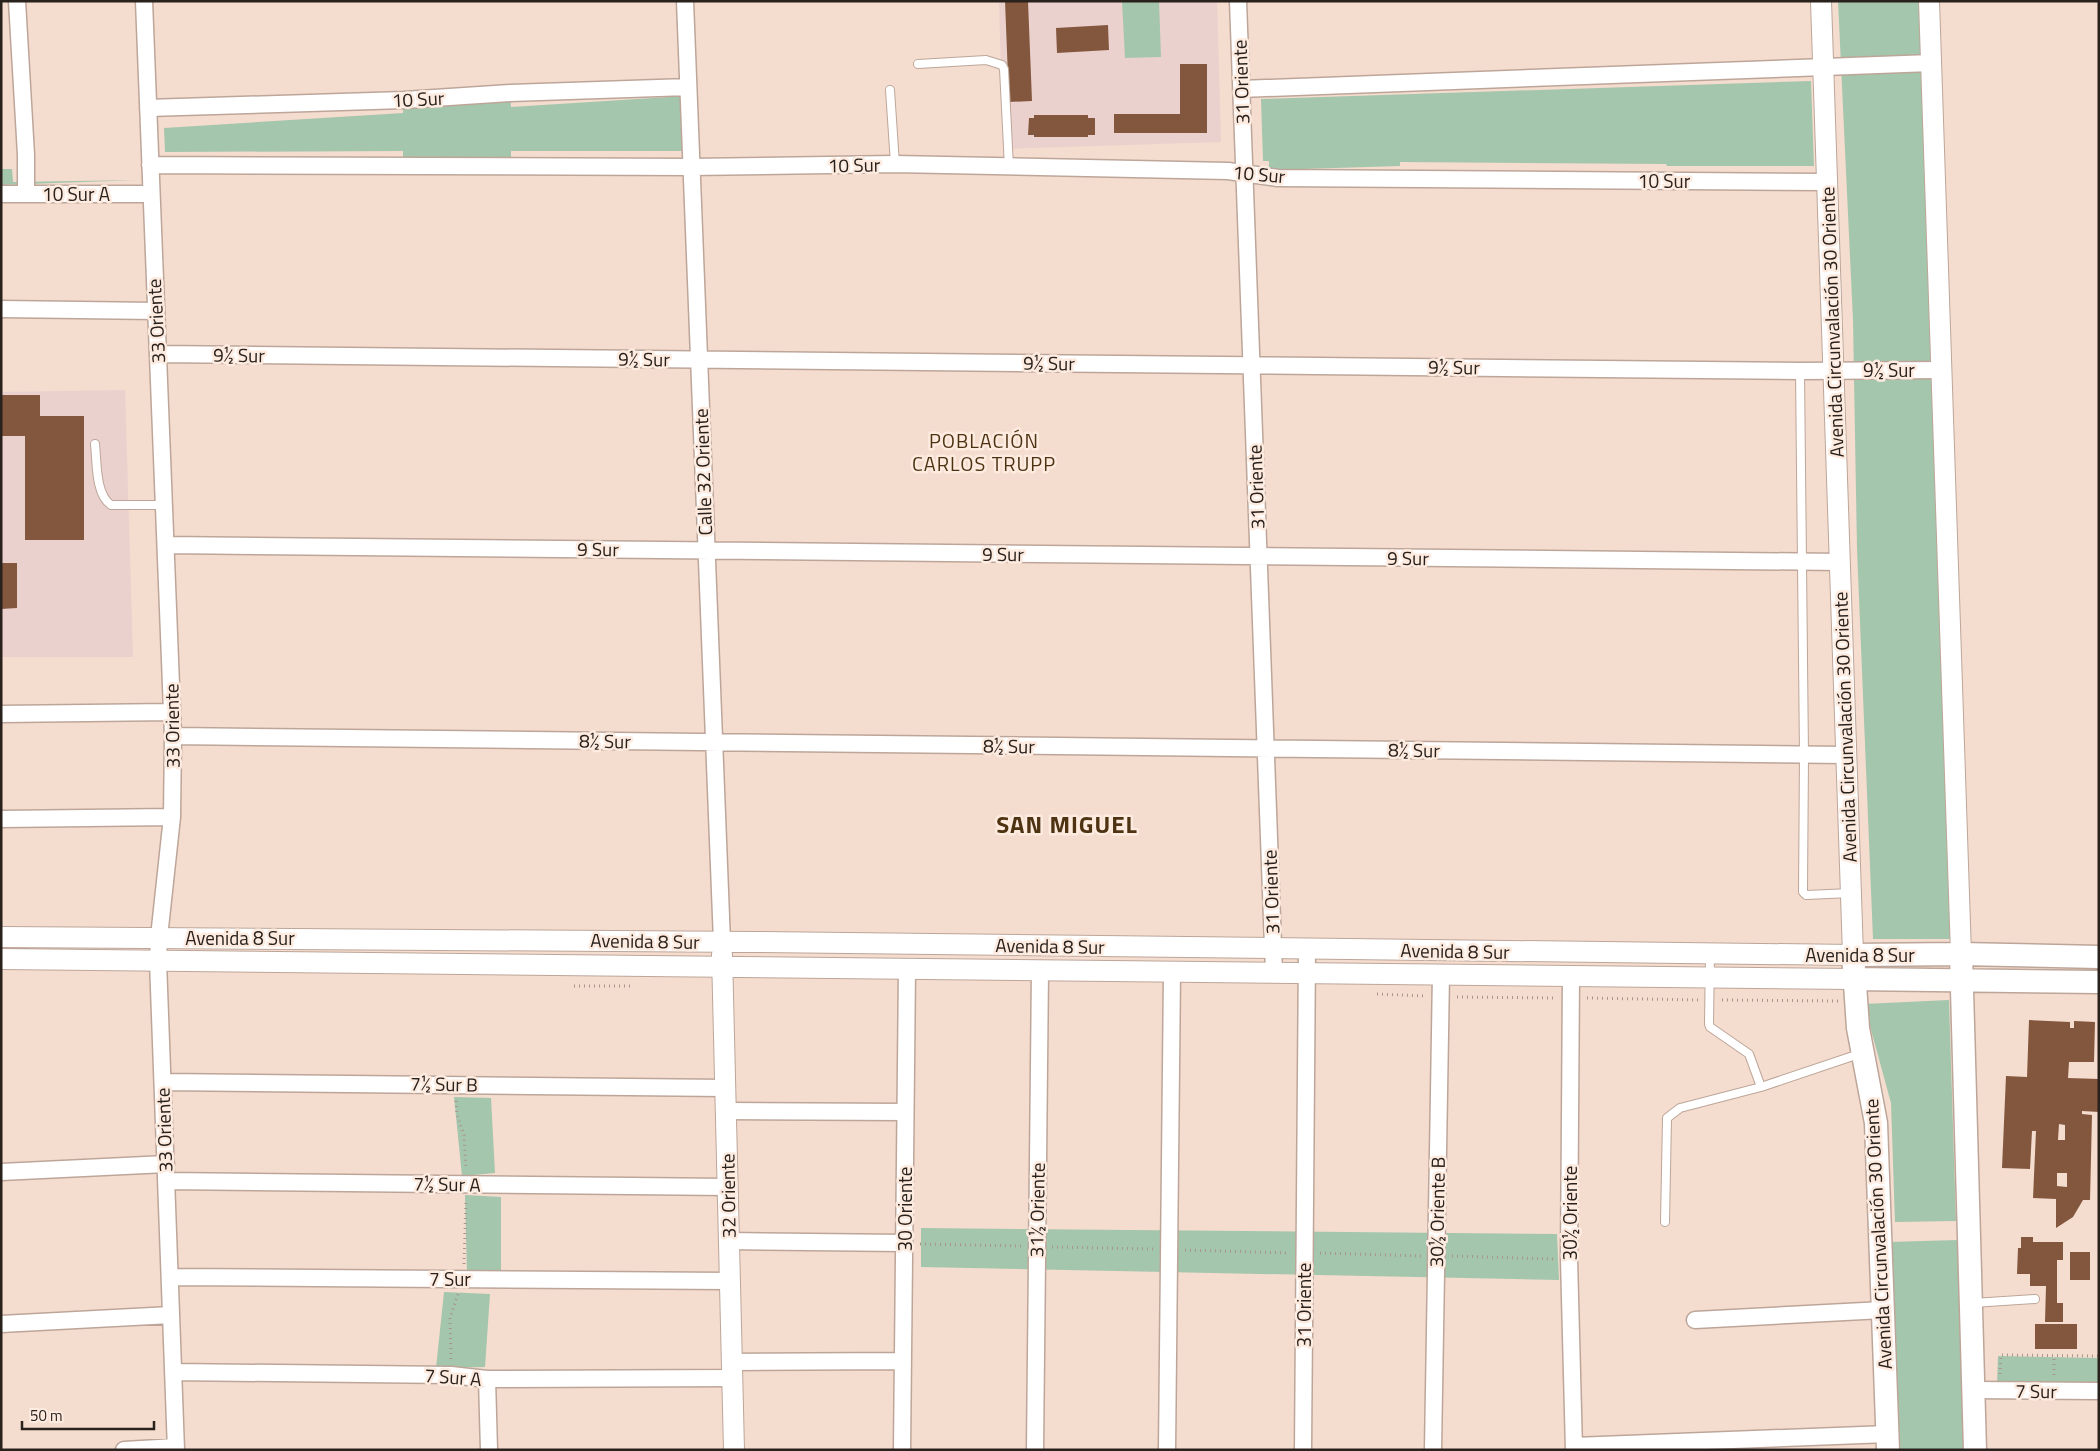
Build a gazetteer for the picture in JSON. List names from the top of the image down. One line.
{"streets":{"main road":["Avenida Circunvalación 30 Oriente","Avenida 8 Sur"],"street":["31 Oriente","10 Sur","10 Sur A","33 Oriente","9½ Sur","Calle 32 Oriente","9 Sur","8½ Sur","7½ Sur B","7½ Sur A","32 Oriente","30 Oriente","31½ Oriente","30½ Oriente B","30½ Oriente","7 Sur","7 Sur A"]},"crossings":[["31 Oriente","10 Sur"],["31 Oriente","9½ Sur"],["31 Oriente","9 Sur"],["31 Oriente","8½ Sur"],["31 Oriente","Avenida 8 Sur"],["10 Sur","33 Oriente"],["10 Sur","Avenida Circunvalación 30 Oriente"],["10 Sur","Calle 32 Oriente"],["10 Sur A","33 Oriente"],["33 Oriente","9½ Sur"],["33 Oriente","9 Sur"],["33 Oriente","8½ Sur"],["33 Oriente","Avenida 8 Sur"],["33 Oriente","7½ Sur B"],["33 Oriente","7½ Sur A"],["33 Oriente","7 Sur"],["33 Oriente","7 Sur A"],["Avenida Circunvalación 30 Oriente","9½ Sur"],["Avenida Circunvalación 30 Oriente","9 Sur"],["Avenida Circunvalación 30 Oriente","8½ Sur"],["Avenida Circunvalación 30 Oriente","Avenida 8 Sur"],["9½ Sur","Calle 32 Oriente"],["Calle 32 Oriente","9 Sur"],["Calle 32 Oriente","8½ Sur"],["Calle 32 Oriente","Avenida 8 Sur"],["Calle 32 Oriente","32 Oriente"],["Avenida 8 Sur","32 Oriente"],["Avenida 8 Sur","30 Oriente"],["Avenida 8 Sur","31½ Oriente"],["Avenida 8 Sur","30½ Oriente B"],["Avenida 8 Sur","30½ Oriente"],["7½ Sur B","32 Oriente"],["7½ Sur A","32 Oriente"],["32 Oriente","7 Sur"],["32 Oriente","7 Sur A"],["30 Oriente","7 Sur A"]],"districts":["POBLACIÓN CARLOS TRUPP","SAN MIGUEL"],"scale_bar":"50 m"}
